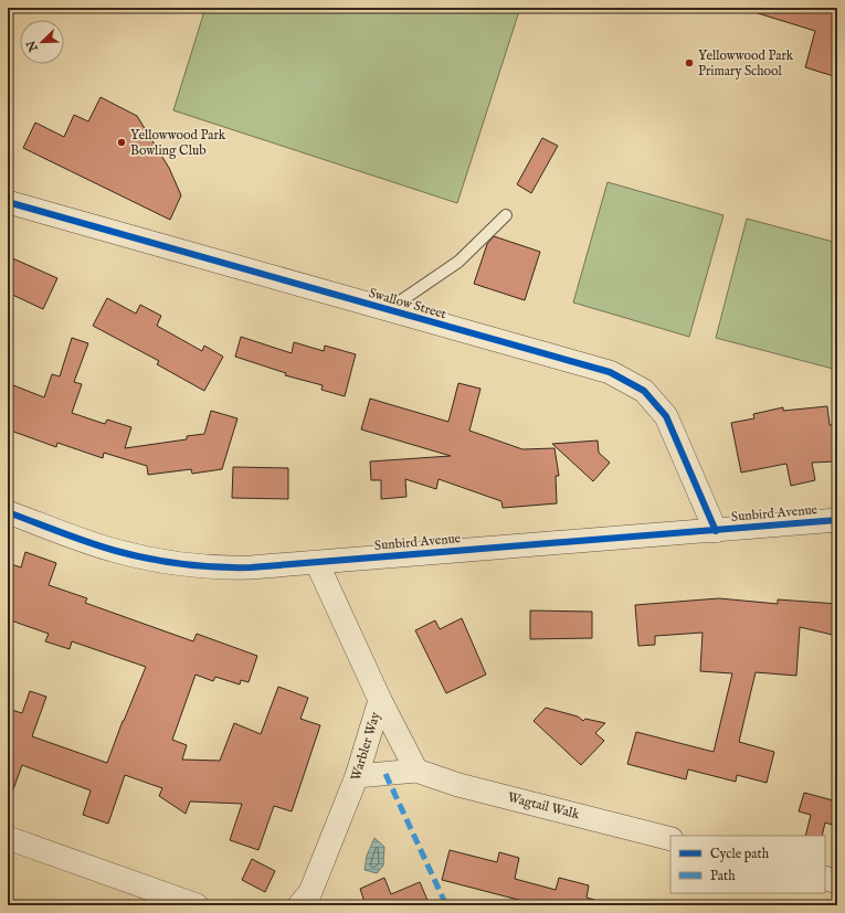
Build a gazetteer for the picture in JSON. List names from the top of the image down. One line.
{"streets":{"street":["Swallow Street","Sunbird Avenue","Warbler Way","Wagtail Walk"]},"crossings":[["Swallow Street","Sunbird Avenue"],["Sunbird Avenue","Warbler Way"],["Warbler Way","Wagtail Walk"]],"places":["Yellowwood Park Primary School","Yellowwood Park Bowling Club"],"legend":["Cycle path","Path"],"north":"bottom left"}
